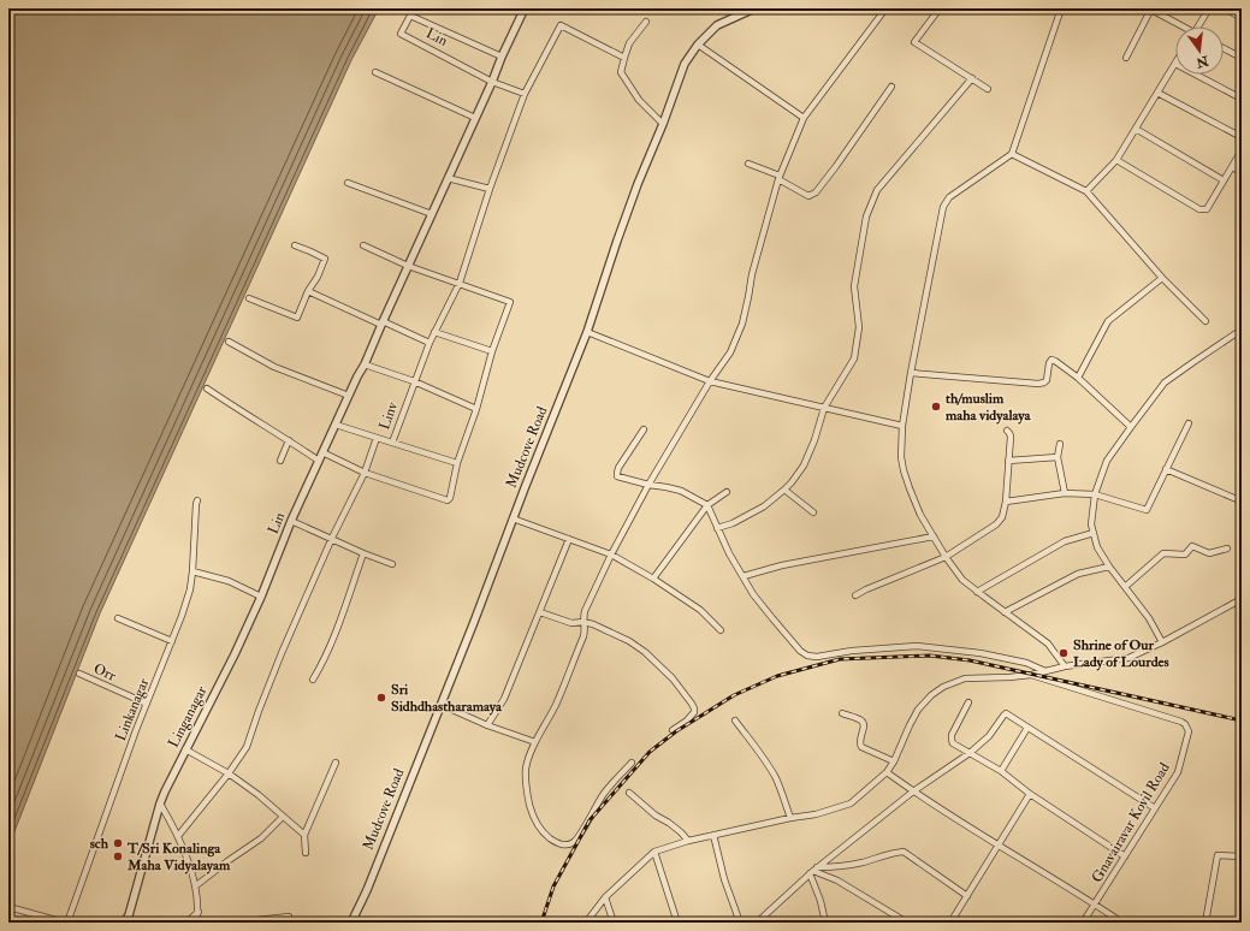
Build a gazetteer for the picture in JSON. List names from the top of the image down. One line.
{"streets":{"street":["Lin","Linv","Mudcove Road","Orr","Linkanagar","Linganagar","Gnavairavar Kovil Road"]},"crossings":[["Lin","Linv"],["Lin","Linganagar"],["Orr","Linkanagar"]],"places":["th/muslim maha vidyalaya","Shrine of Our Lady of Lourdes","Sri Sidhdhastharamaya","sch","T/Sri Konalinga Maha Vidyalayam"],"north":"bottom"}
